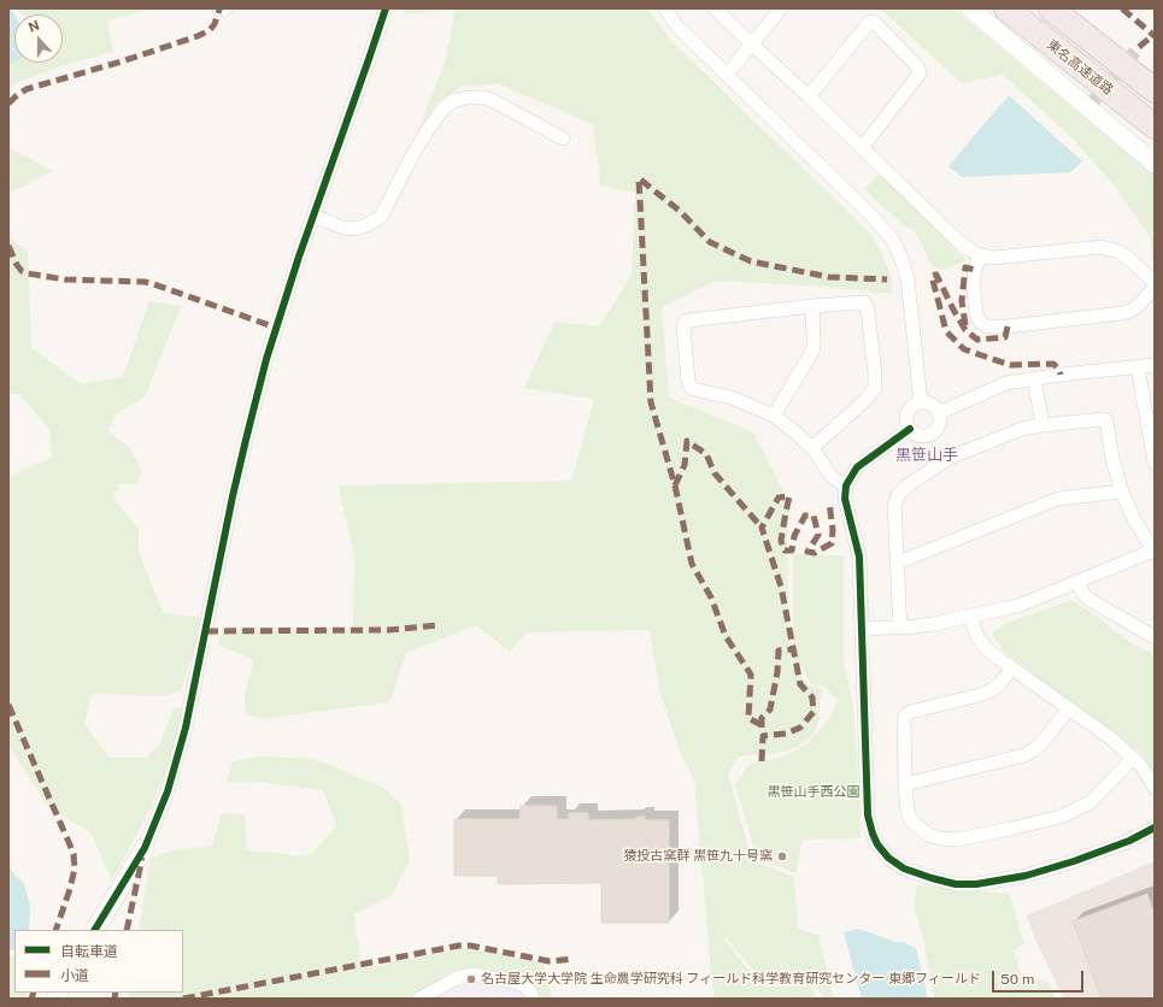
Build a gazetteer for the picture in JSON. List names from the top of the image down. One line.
{"streets":{"highway":["東名高速道路"]},"districts":["黒笹山手"],"parks":["黒笹山手西公園"],"places":["猿投古窯群 黒笹九十号窯","名古屋大学大学院 生命農学研究科 フィールド科学教育研究センター 東郷フィールド"],"legend":["自転車道","小道"],"scale_bar":"50 m","north":"top"}
